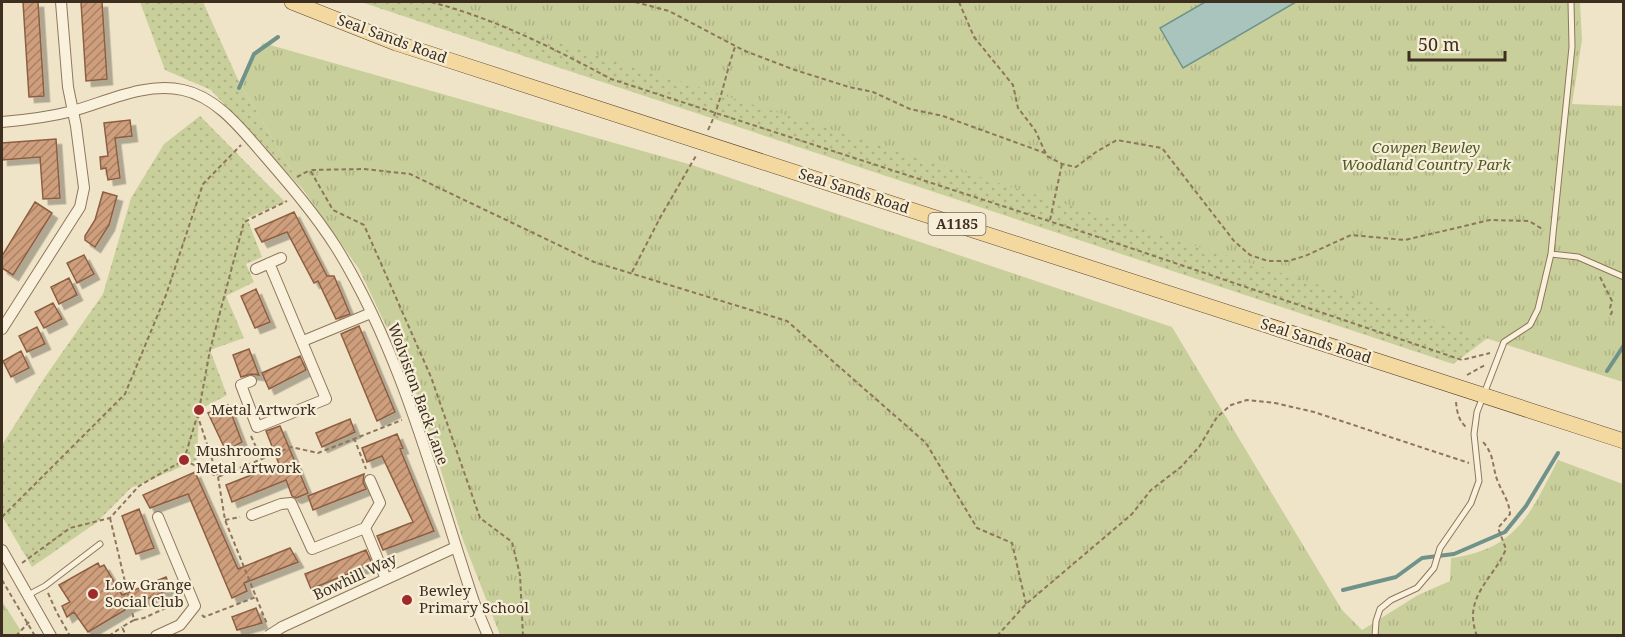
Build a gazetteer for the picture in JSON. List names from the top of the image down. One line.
{"streets":{"main road":["Seal Sands Road","A1185"],"street":["Wolviston Back Lane","Bowhill Way"]},"crossings":[["Wolviston Back Lane","Bowhill Way"]],"parks":["Cowpen Bewley Woodland Country Park"],"places":["Metal Artwork","Mushrooms Metal Artwork","Low Grange Social Club","Bewley Primary School"],"scale_bar":"50 m"}
